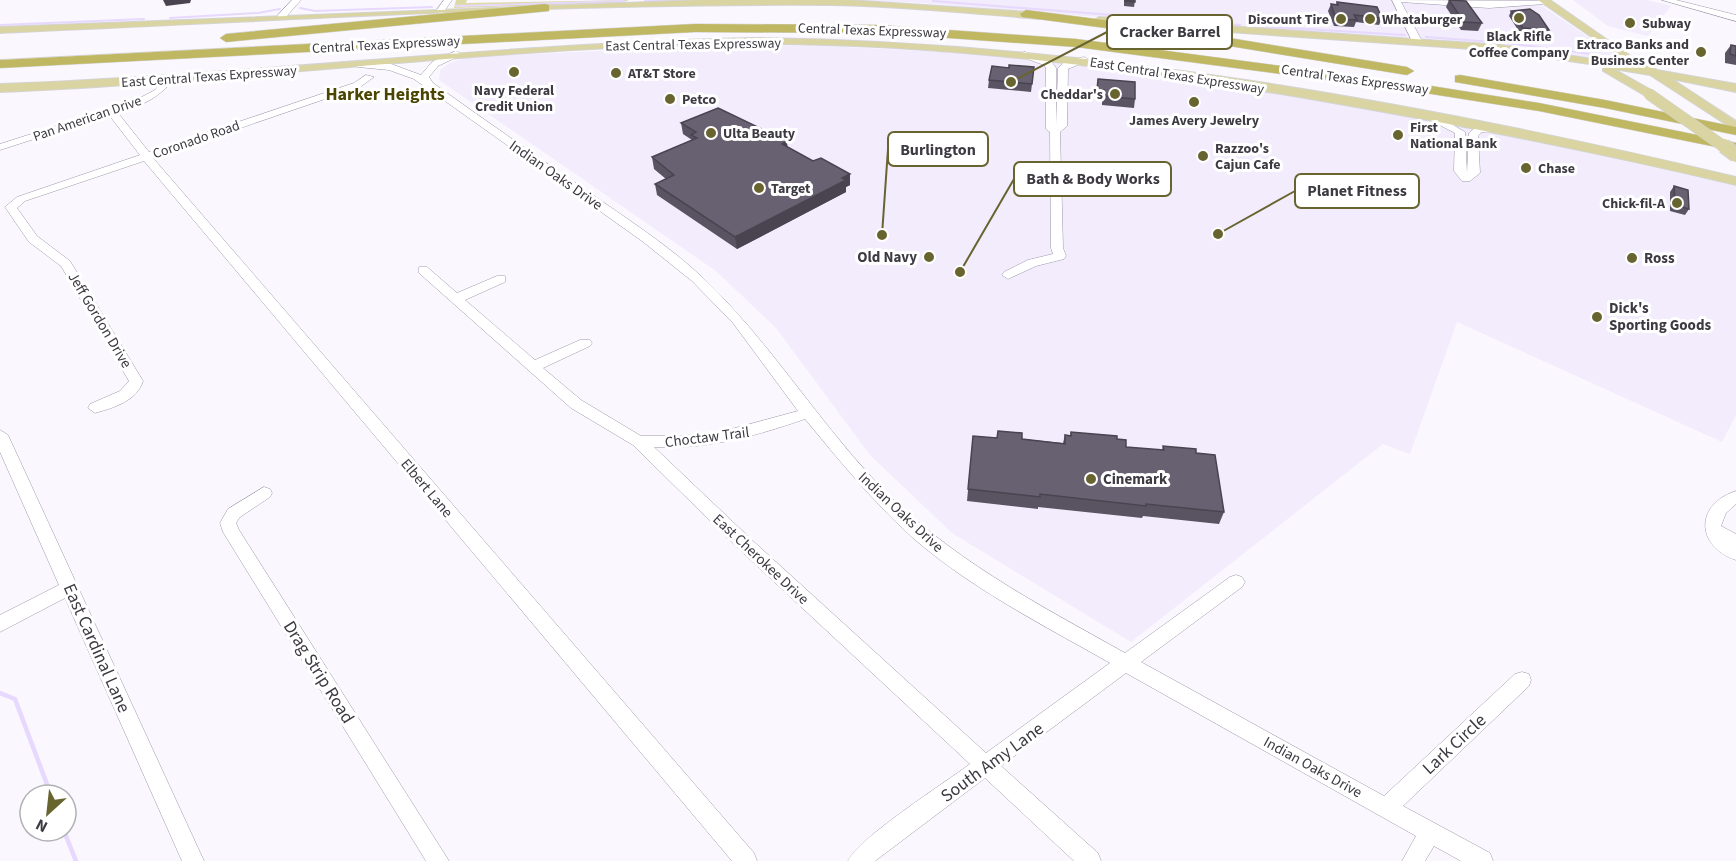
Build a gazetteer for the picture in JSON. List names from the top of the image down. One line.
{"streets":{"highway":["Central Texas Expressway"],"main road":["East Central Texas Expressway"],"street":["Pan American Drive","Coronado Road","Indian Oaks Drive","Jeff Gordon Drive","Choctaw Trail","Elbert Lane","East Cherokee Drive","East Cardinal Lane","Drag Strip Road","Lark Circle","South Amy Lane"]},"crossings":[["East Central Texas Expressway","Pan American Drive"],["East Central Texas Expressway","Indian Oaks Drive"],["Pan American Drive","Elbert Lane"],["Coronado Road","Jeff Gordon Drive"],["Coronado Road","Elbert Lane"],["Indian Oaks Drive","Choctaw Trail"],["Indian Oaks Drive","Lark Circle"],["Indian Oaks Drive","South Amy Lane"],["Choctaw Trail","East Cherokee Drive"],["East Cherokee Drive","South Amy Lane"]],"districts":["Harker Heights"],"places":["Black Rifle Coffee Company","Discount Tire","Whataburger","Subway","Extraco Banks and Business Center","Navy Federal Credit Union","AT&T Store","Cracker Barrel","Cheddar's","Petco","James Avery Jewelry","Ulta Beauty","First National Bank","Razzoo's Cajun Cafe","Chase","Target","Chick-fil-A","Planet Fitness","Burlington","Old Navy","Ross","Bath & Body Works","Dick's Sporting Goods","Cinemark"],"north":"bottom left"}
